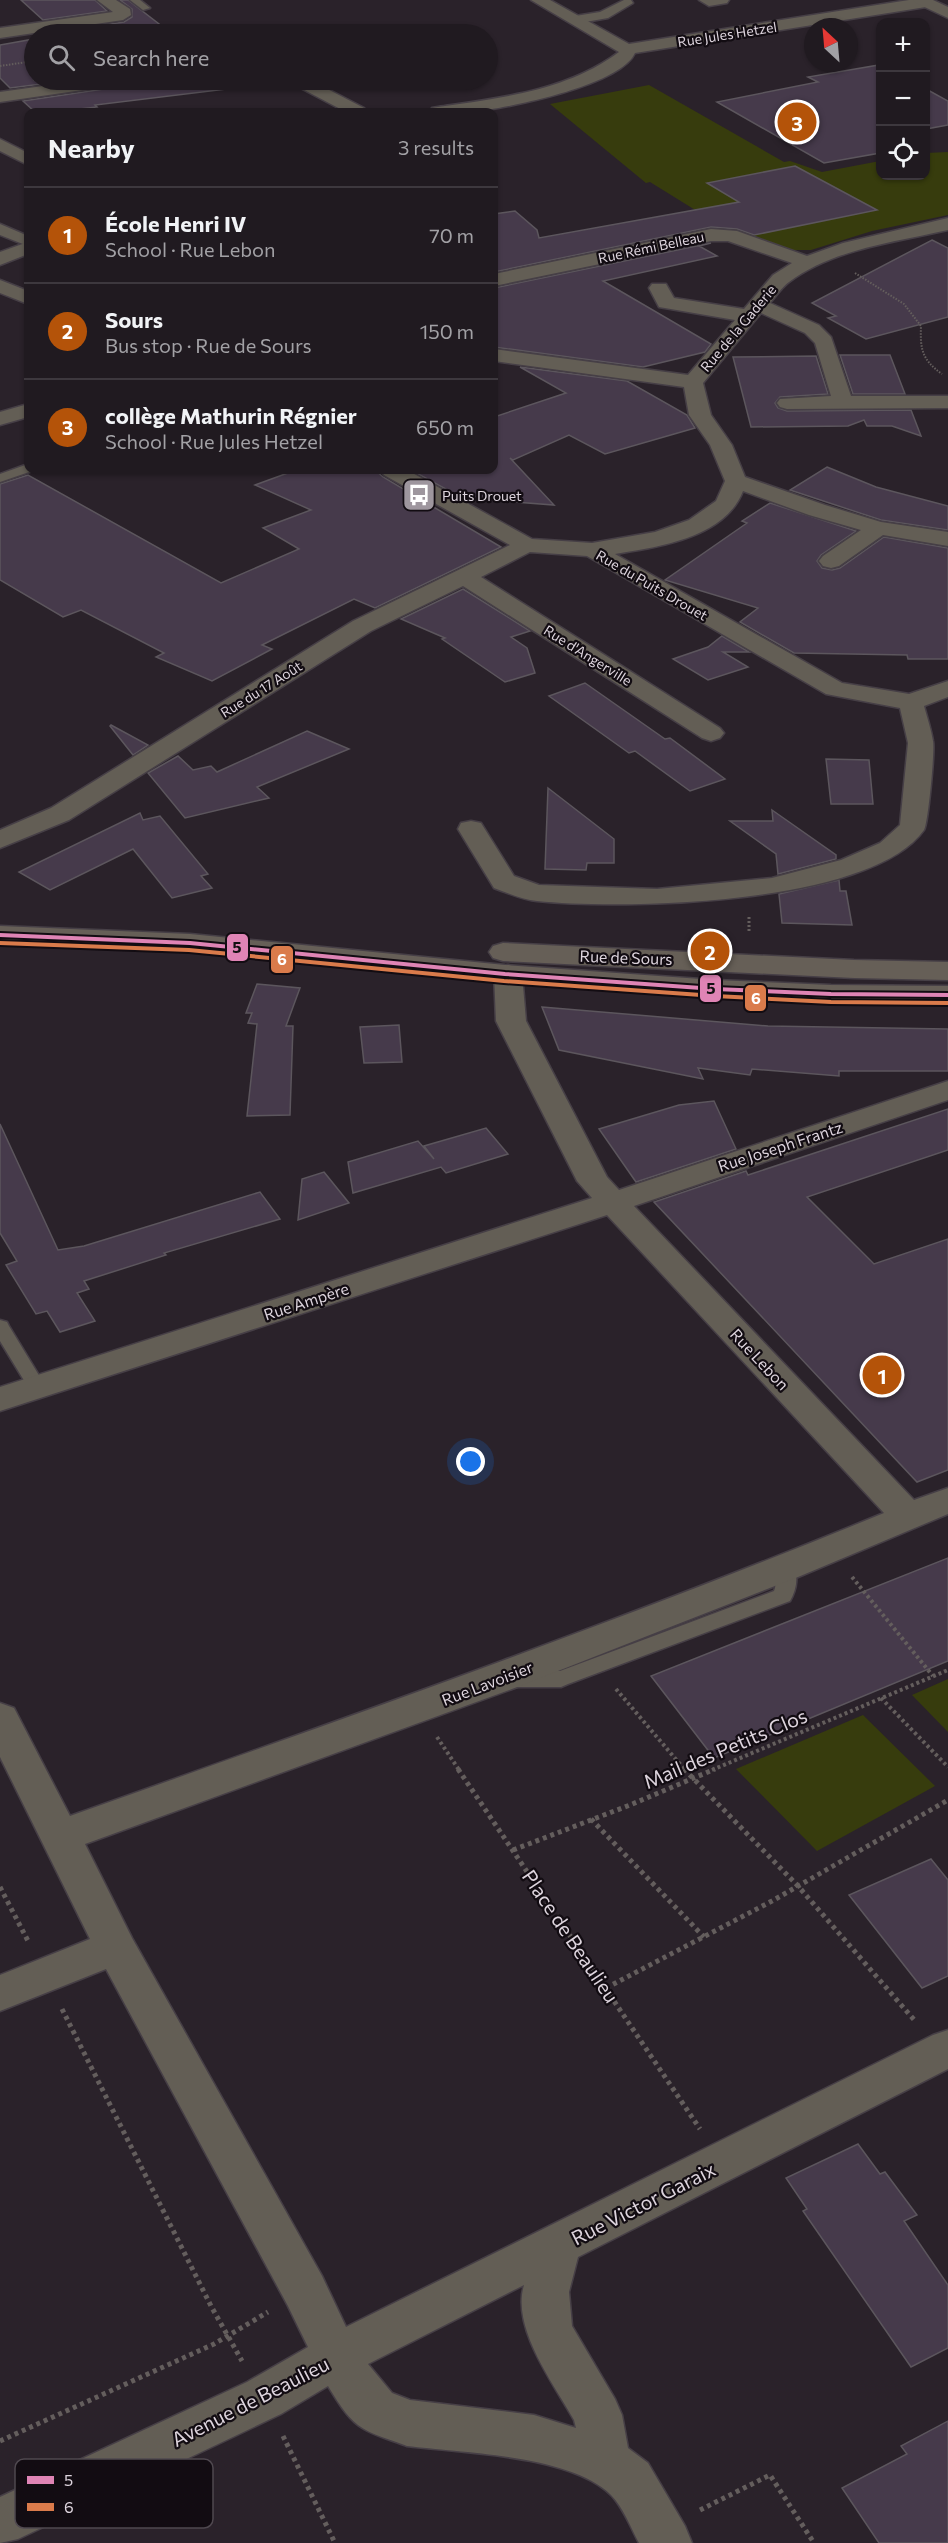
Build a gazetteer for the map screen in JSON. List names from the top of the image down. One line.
{"streets":{"main road":["Rue de Sours"],"street":["Rue Jules Hetzel","Rue Rémi Belleau","Rue de la Gaderie","Rue du Puits Drouet","Rue d'Angerville","Rue du 17 Août","Rue Joseph Frantz","Rue Ampère","Rue Lebon","Rue Lavoisier","Rue Victor Garaix","Avenue de Beaulieu"],"path":["Mail des Petits Clos","Place de Beaulieu"]},"crossings":[["Rue Rémi Belleau","Rue de la Gaderie"],["Rue du Puits Drouet","Rue du 17 Août"],["Rue d'Angerville","Rue du 17 Août"],["Rue de Sours","Rue Lebon"],["Rue Joseph Frantz","Rue Ampère"],["Rue Joseph Frantz","Rue Lebon"],["Rue Ampère","Rue Lebon"],["Rue Lebon","Rue Lavoisier"],["Rue Lavoisier","Place de Beaulieu"],["Mail des Petits Clos","Place de Beaulieu"],["Place de Beaulieu","Rue Victor Garaix"],["Rue Victor Garaix","Avenue de Beaulieu"]],"places":{"bus stop":["Puits Drouet"]},"lines":["transit line 5","transit line 6"],"legend":["5","6"],"north":"top left","page":{"map_buttons":["+","−"],"search":"Search here","pins":["3","2","1"],"heading":["Nearby","3 results"],"list":[{"mark":"1","name":"École Henri IV","note":"School · Rue Lebon","value":"70 m"},{"mark":"2","name":"Sours","note":"Bus stop · Rue de Sours","value":"150 m"},{"mark":"3","name":"collège Mathurin Régnier","note":"School · Rue Jules Hetzel","value":"650 m"}]}}
